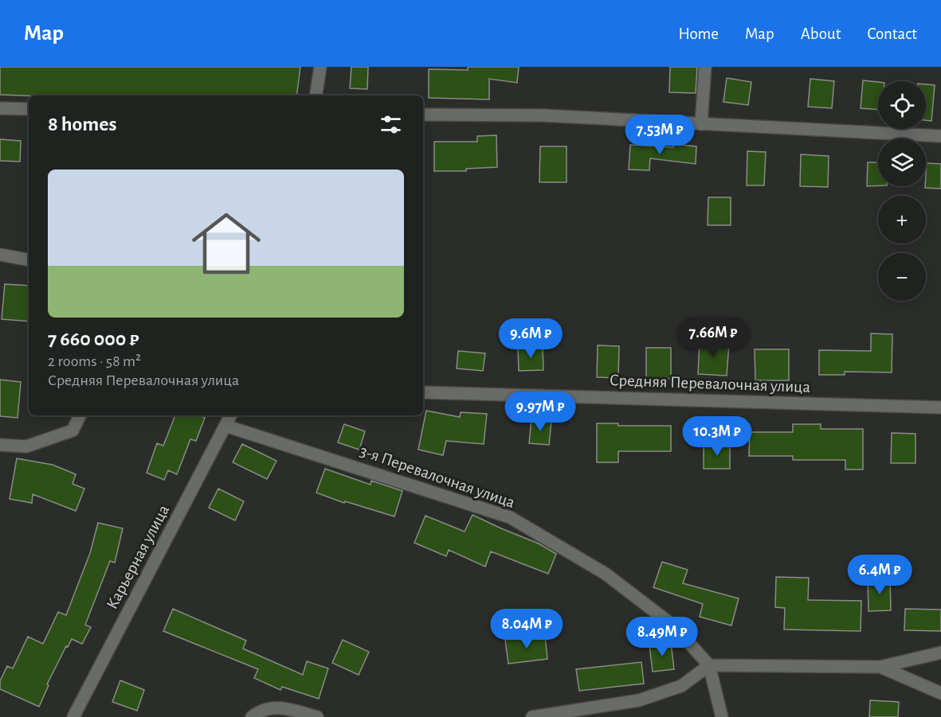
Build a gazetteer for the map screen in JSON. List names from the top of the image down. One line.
{"streets":{"street":["Средняя Перевалочная улица","3-я Перевалочная улица","Карьерная улица"]},"crossings":[["3-я Перевалочная улица","Карьерная улица"]],"page":{"header":"Map","nav":["Home","Map","About","Contact"],"map_buttons":["+","−"],"heading":"8 homes","price":["7.53M ₽","7.66M ₽","9.6M ₽","9.97M ₽","10.3M ₽","6.4M ₽","8.04M ₽","8.49M ₽"],"list":[{"name":"7 660 000 ₽","note":"2 rooms · 58 m² · Средняя Перевалочная улица"}]}}
